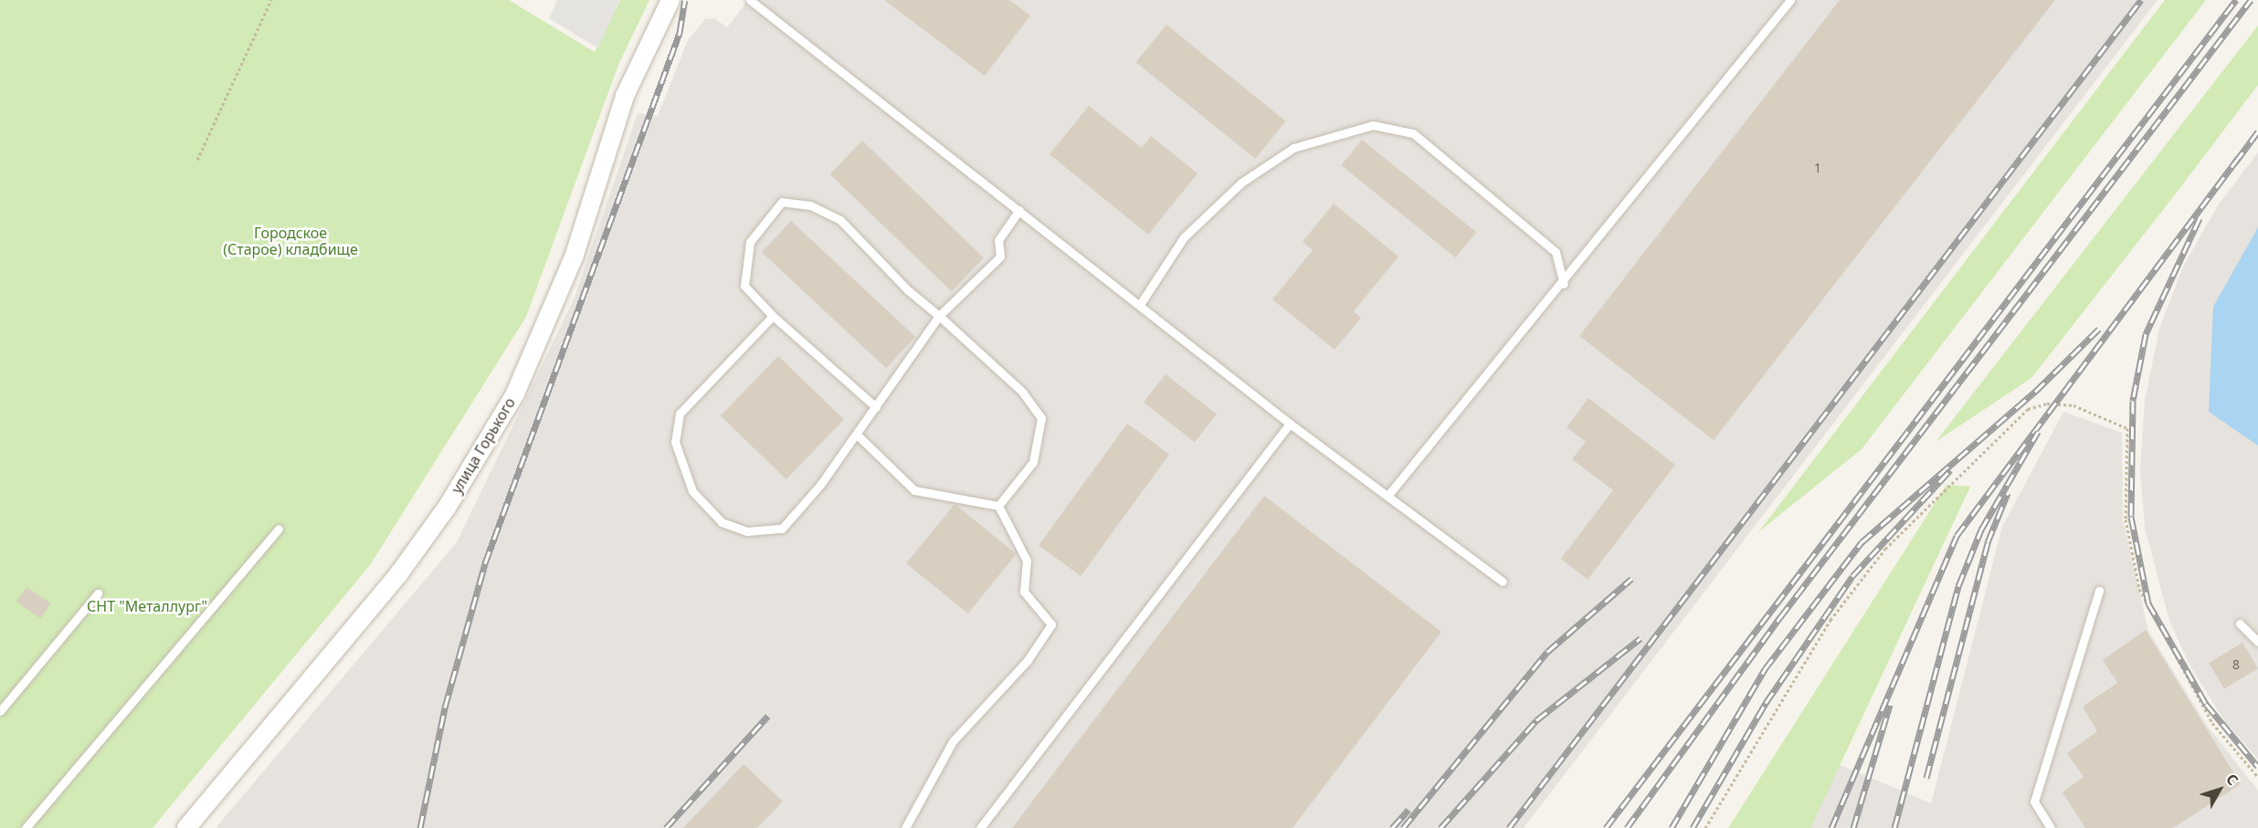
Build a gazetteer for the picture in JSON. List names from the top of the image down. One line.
{"streets":{"street":["улица Горького"]},"parks":["Городское (Старое) кладбище","СНТ \"Металлург\""],"house_numbers":["1","8"],"north":"top right"}
